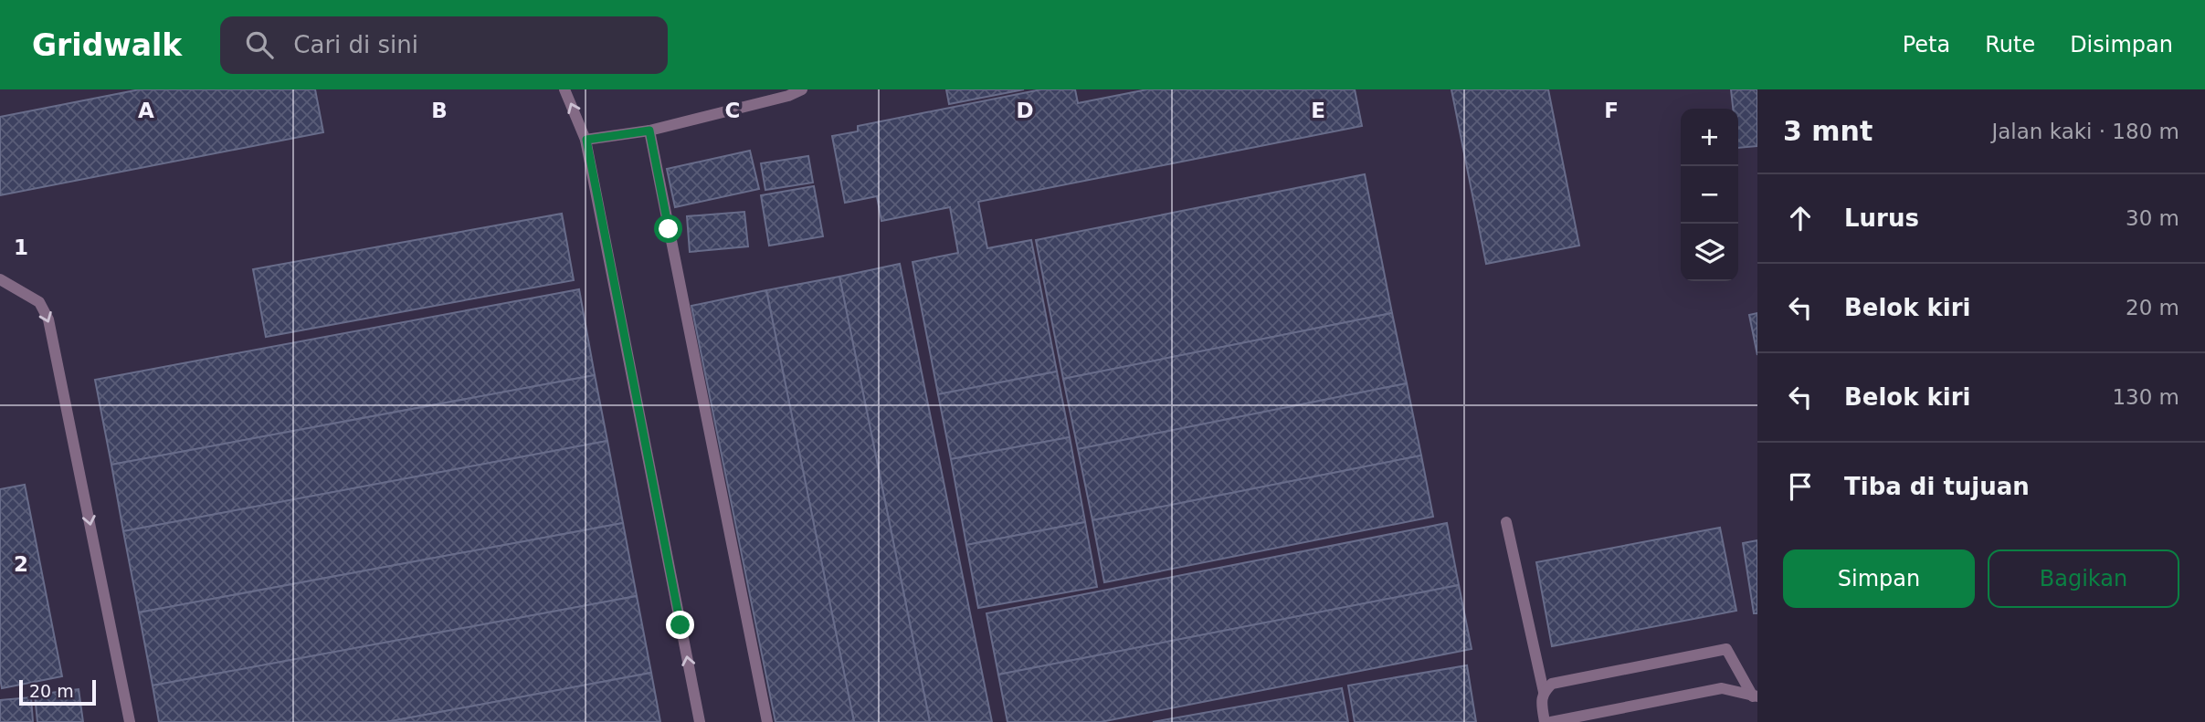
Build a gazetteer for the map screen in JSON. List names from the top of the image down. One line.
{"scale_bar":"20 m","page":{"header":"Gridwalk","search":"Cari di sini","nav":["Peta","Rute","Disimpan"],"heading":["3 mnt","Jalan kaki · 180 m"],"map_buttons":["+","−"],"list":[["Lurus","30 m"],["Belok kiri","20 m"],["Belok kiri","130 m"],"Tiba di tujuan"],"buttons":["Simpan","Bagikan"],"scale":"20 m"},"grid":{"columns":["A","B","C","D","E","F"],"rows":["1","2"]}}
